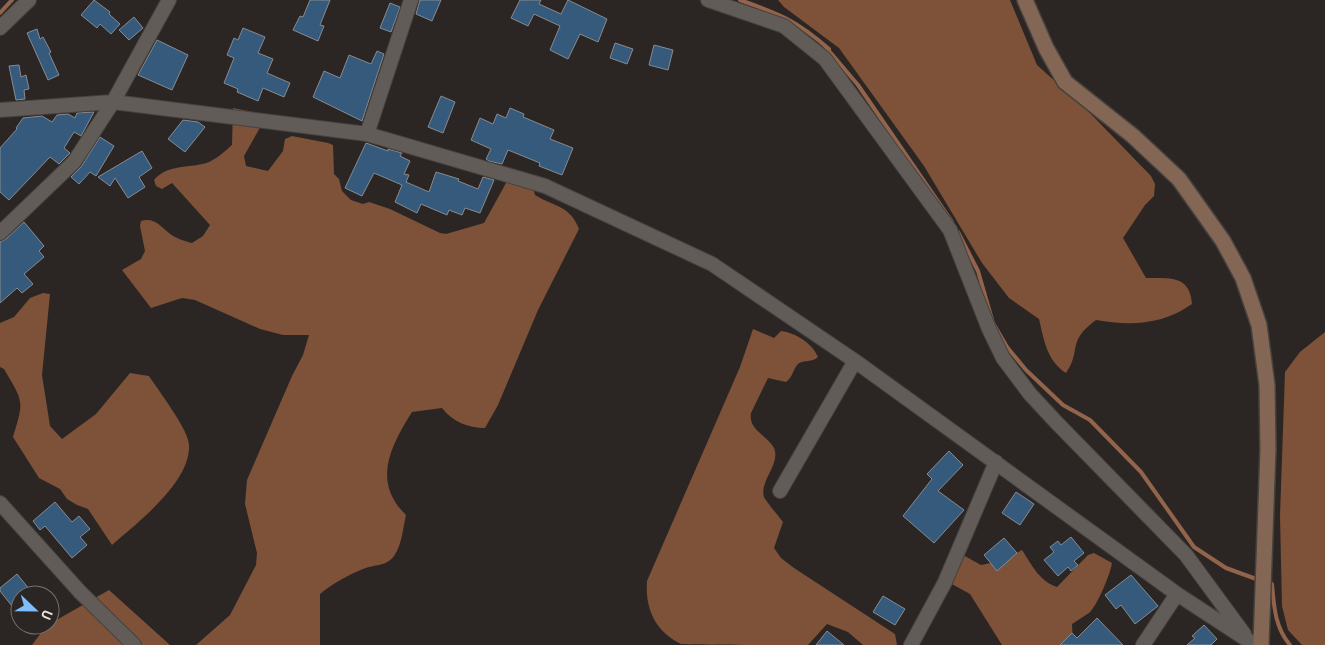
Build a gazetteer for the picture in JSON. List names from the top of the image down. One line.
{"north":"right"}
